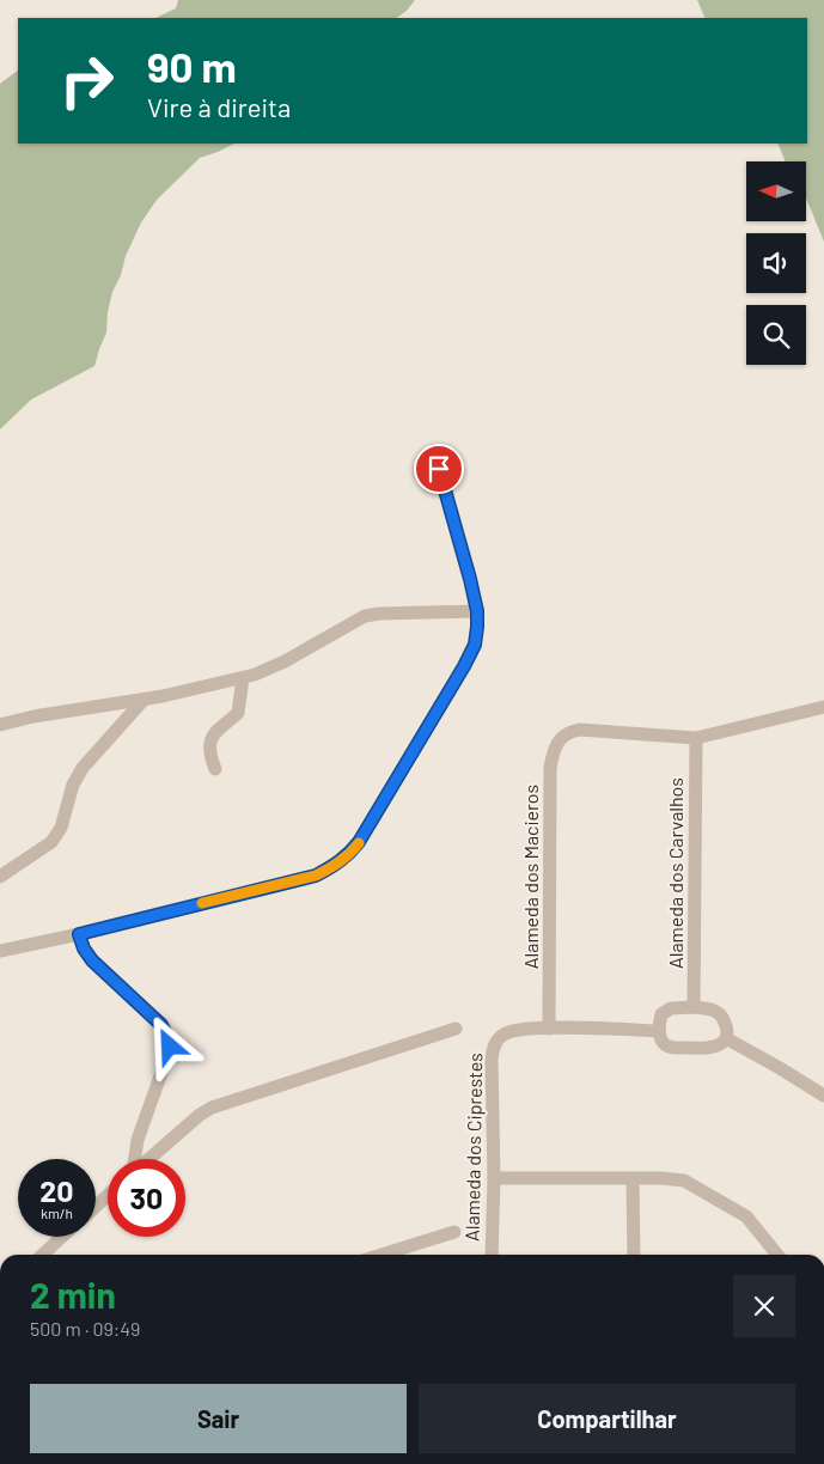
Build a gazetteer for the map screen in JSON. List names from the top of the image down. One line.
{"streets":{"street":["Alameda dos Carvalhos","Alameda dos Macieros","Alameda dos Ciprestes"]},"crossings":[["Alameda dos Carvalhos","Alameda dos Macieros"],["Alameda dos Macieros","Alameda dos Ciprestes"]],"north":"left","page":{"turn":["90 m","Vire à direita"],"speed":"20 km/h","limit":"30","heading":["2 min","500 m · 09:49"],"buttons":["Sair","Compartilhar"]}}
